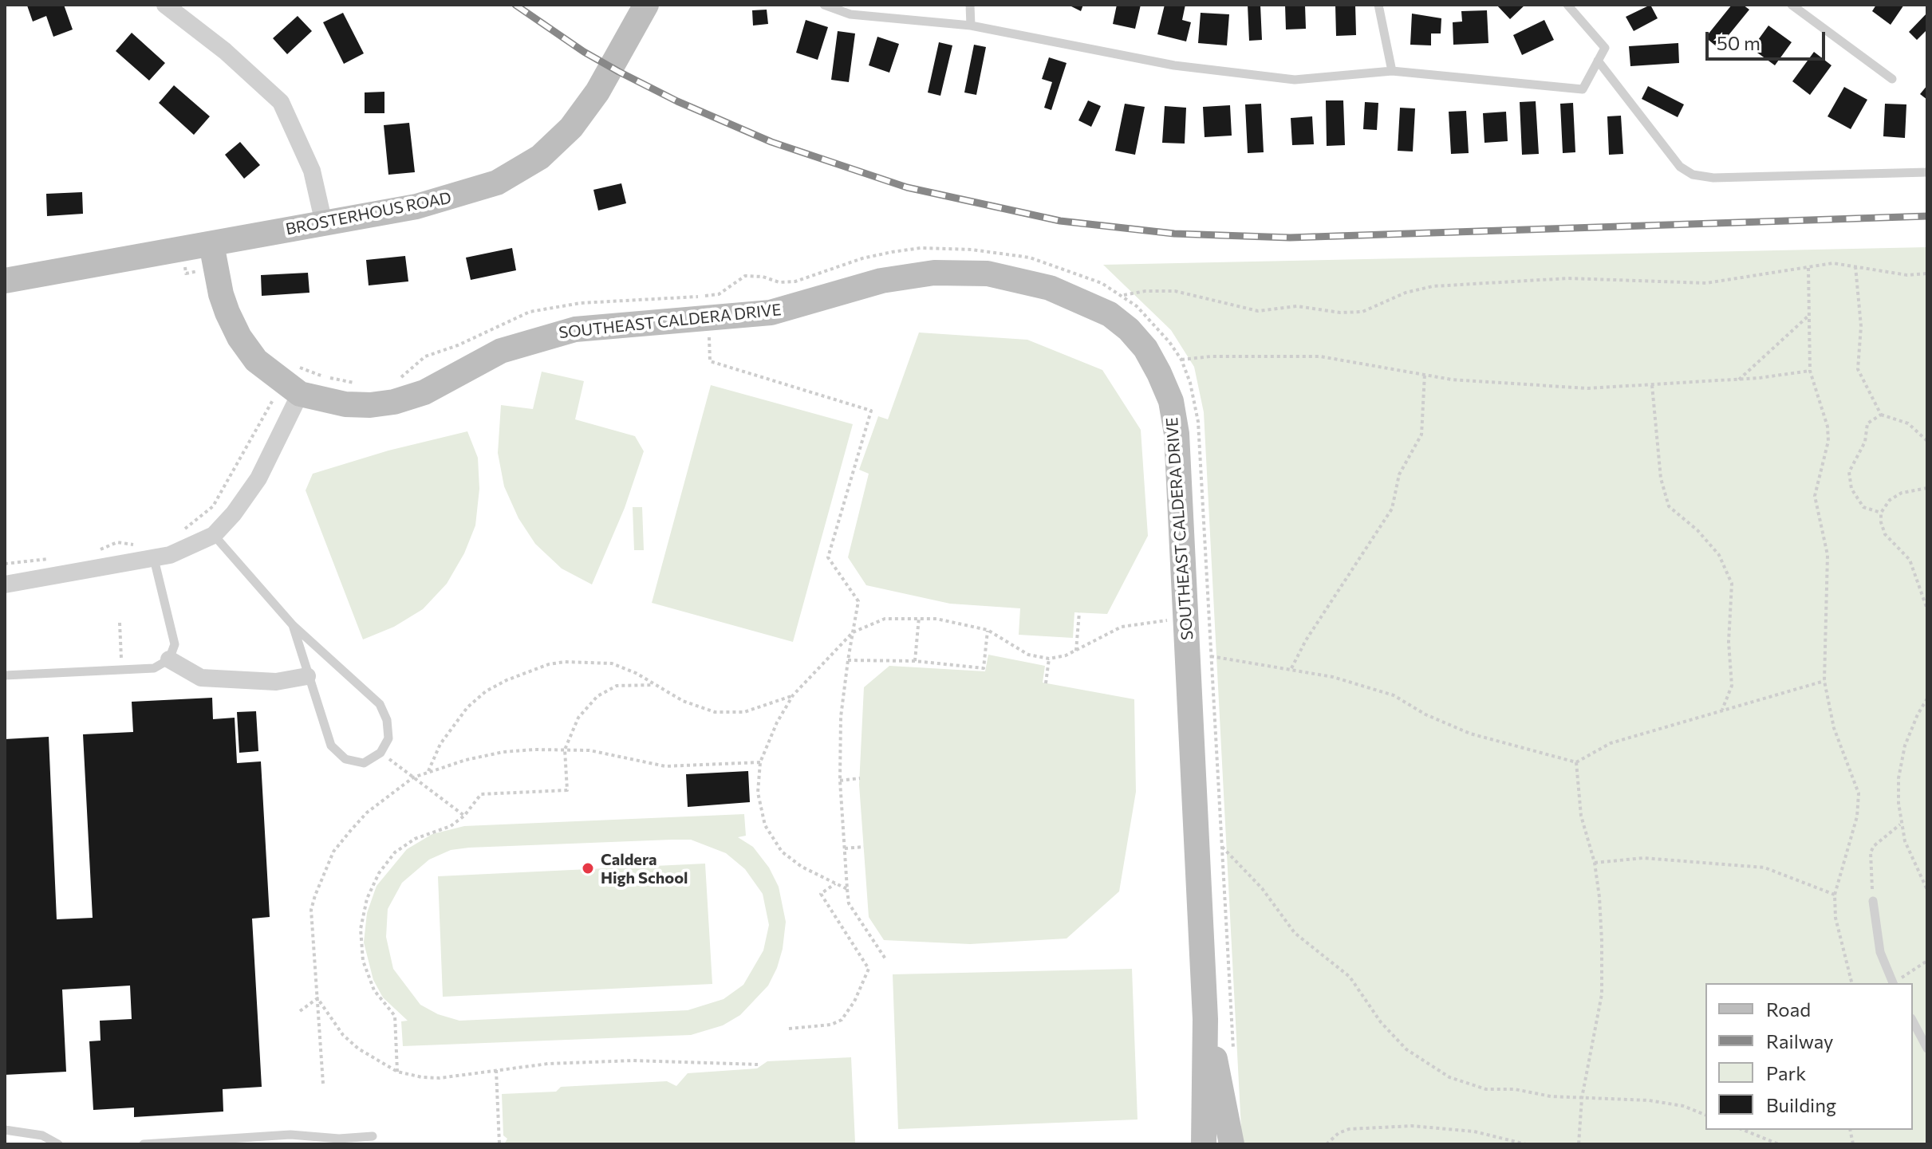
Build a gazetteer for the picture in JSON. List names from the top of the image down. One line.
{"streets":{"street":["BROSTERHOUS ROAD","SOUTHEAST CALDERA DRIVE"]},"crossings":[["BROSTERHOUS ROAD","SOUTHEAST CALDERA DRIVE"]],"places":["Caldera High School"],"legend":["Road","Railway","Park","Building"],"scale_bar":"50 m"}
